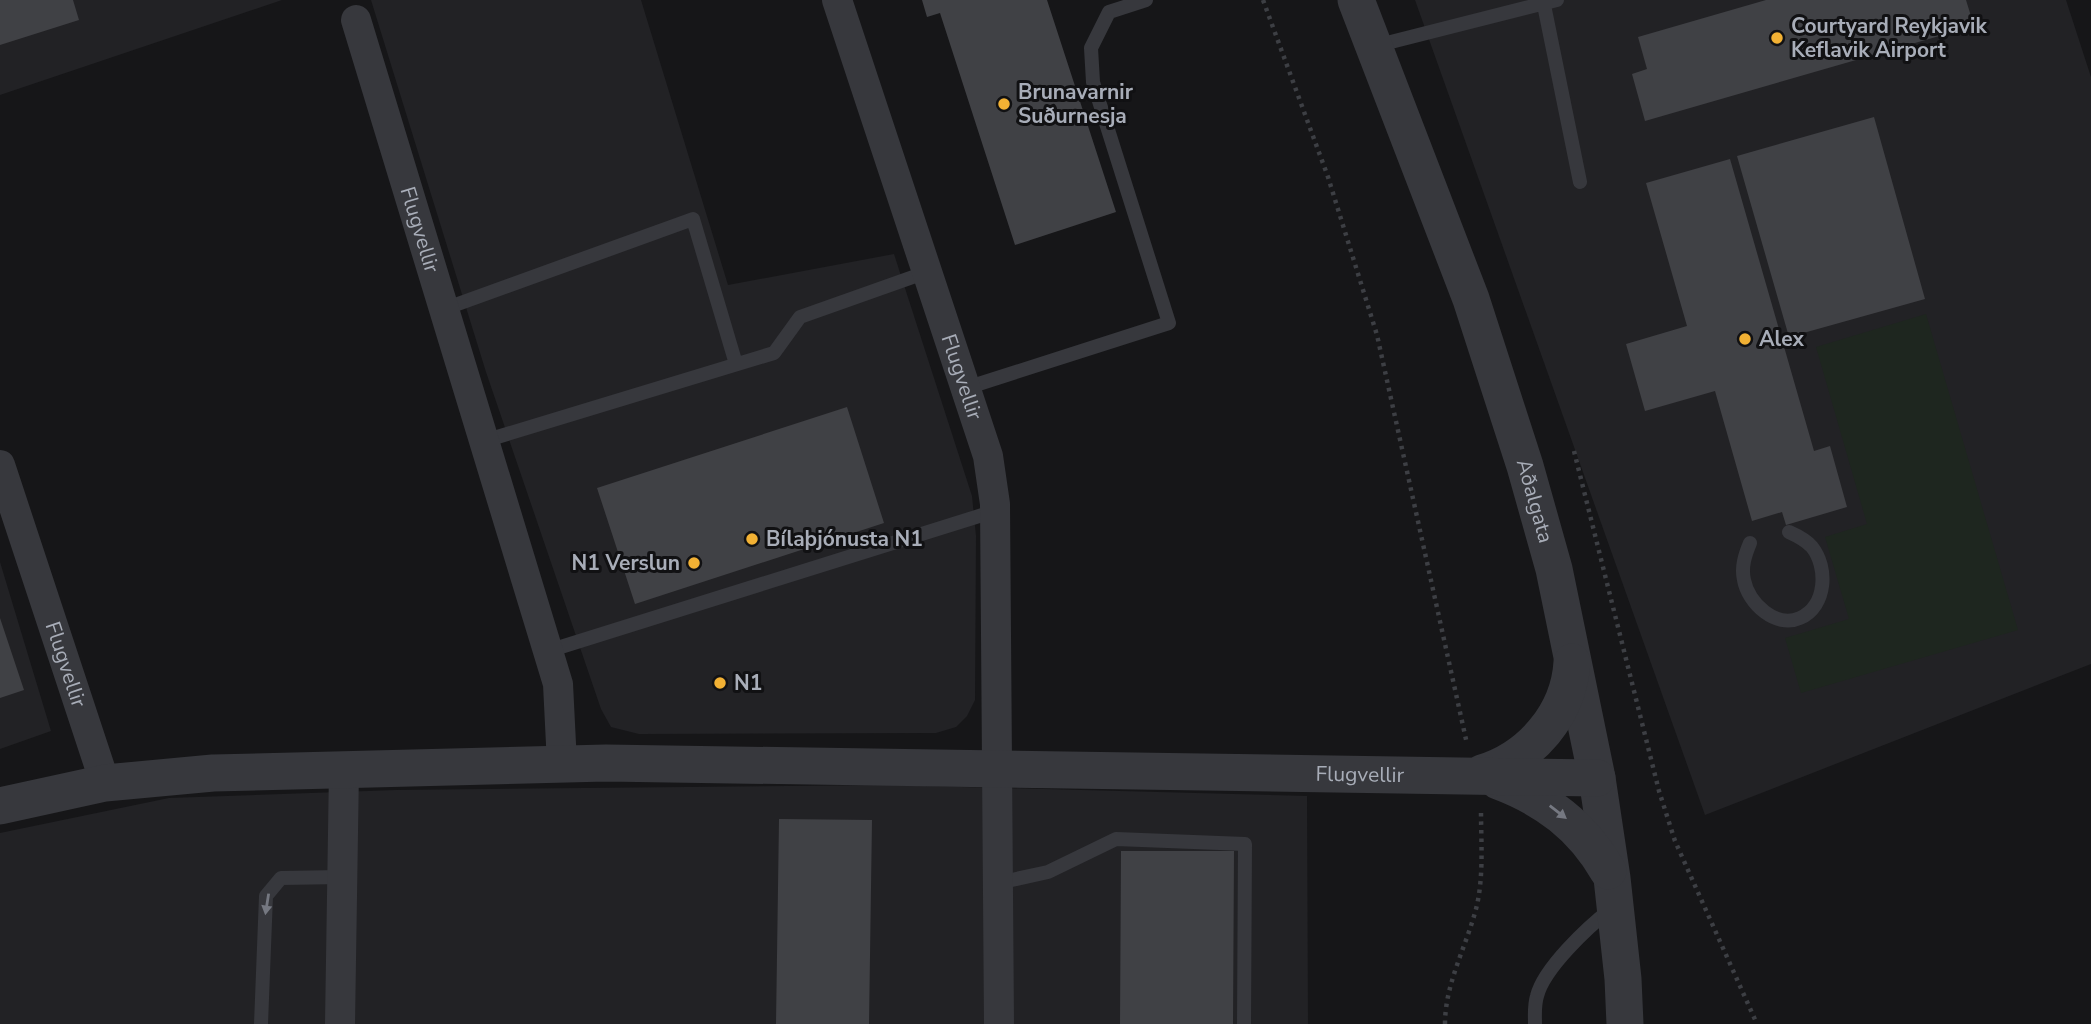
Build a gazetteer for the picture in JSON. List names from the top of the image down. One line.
{"streets":{"street":["Flugvellir","Aðalgata"]},"crossings":[["Flugvellir","Aðalgata"]],"places":["Courtyard Reykjavik Keflavik Airport","Brunavarnir Suðurnesja","Alex","Bílaþjónusta N1","N1 Verslun","N1"]}
